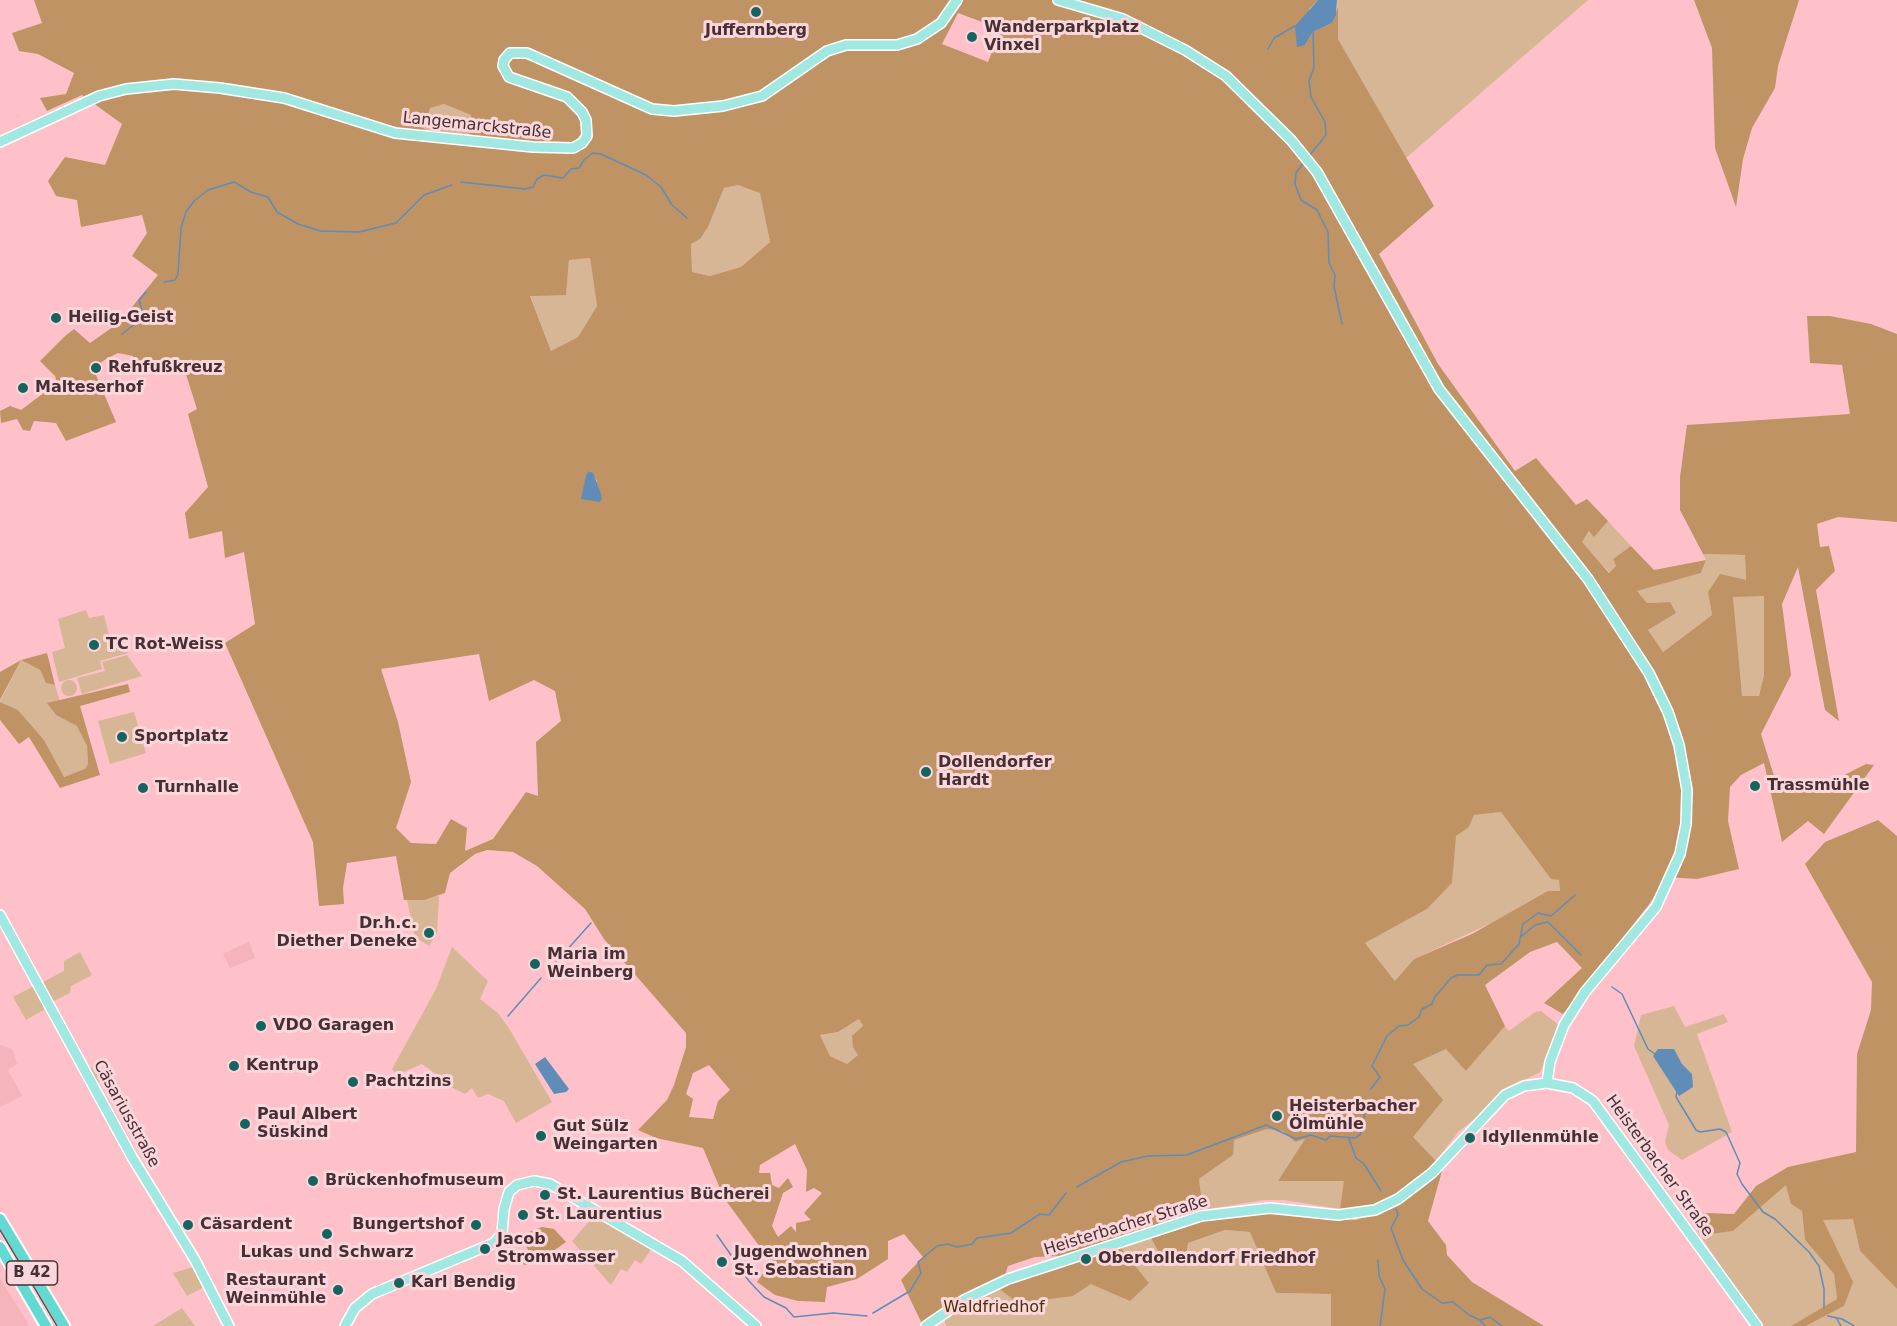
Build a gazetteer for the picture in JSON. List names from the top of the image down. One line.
{"streets":{"highway":["B 42"],"main road":["Langemarckstraße","Cäsariusstraße","Heisterbacher Straße"]},"parks":["Waldfriedhof"],"places":["Juffernberg","Wanderparkplatz Vinxel","Heilig-Geist","Rehfußkreuz","Malteserhof","TC Rot-Weiss","Sportplatz","Dollendorfer Hardt","Trassmühle","Turnhalle","Dr.h.c. Diether Deneke","Maria im Weinberg","VDO Garagen","Kentrup","Pachtzins","Heisterbacher Ölmühle","Paul Albert Süskind","Gut Sülz Weingarten","Idyllenmühle","Brückenhofmuseum","St. Laurentius Bücherei","St. Laurentius","Cäsardent","Bungertshof","Lukas und Schwarz","Jacob Stromwasser","Oberdollendorf Friedhof","Jugendwohnen St. Sebastian","Karl Bendig","Restaurant Weinmühle"]}
